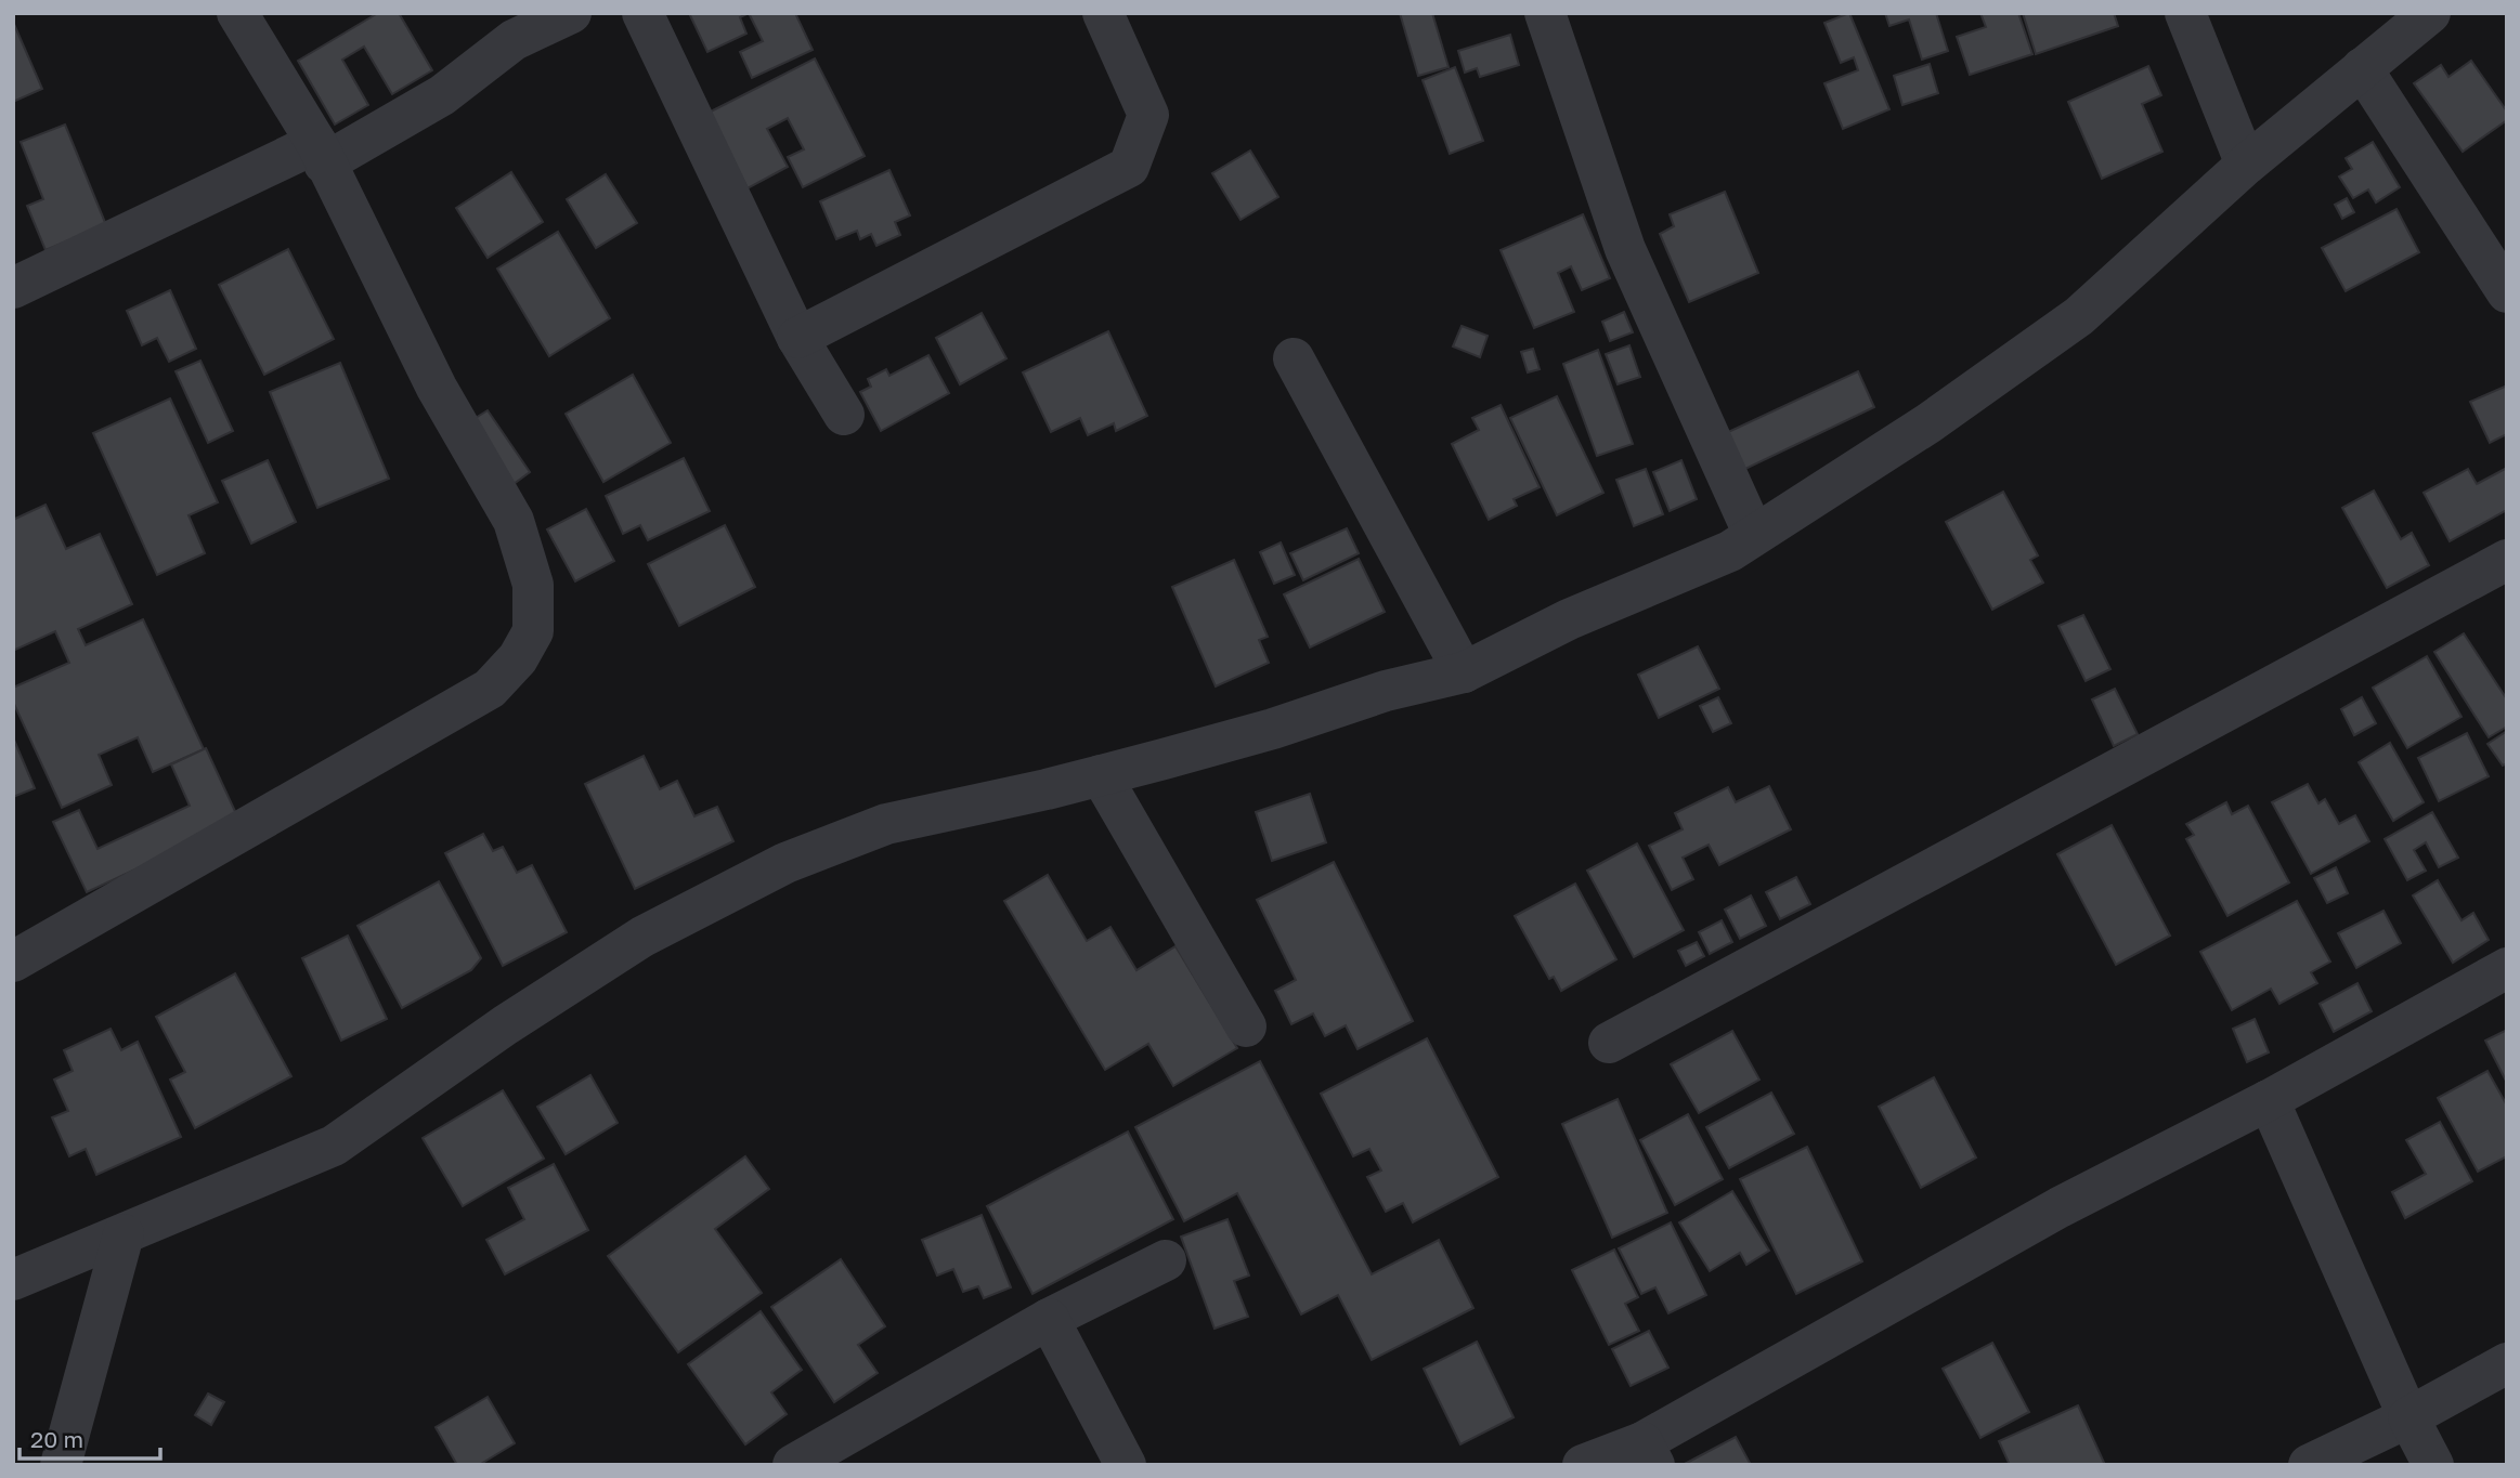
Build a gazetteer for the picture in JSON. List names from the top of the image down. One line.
{"scale_bar":"20 m"}
